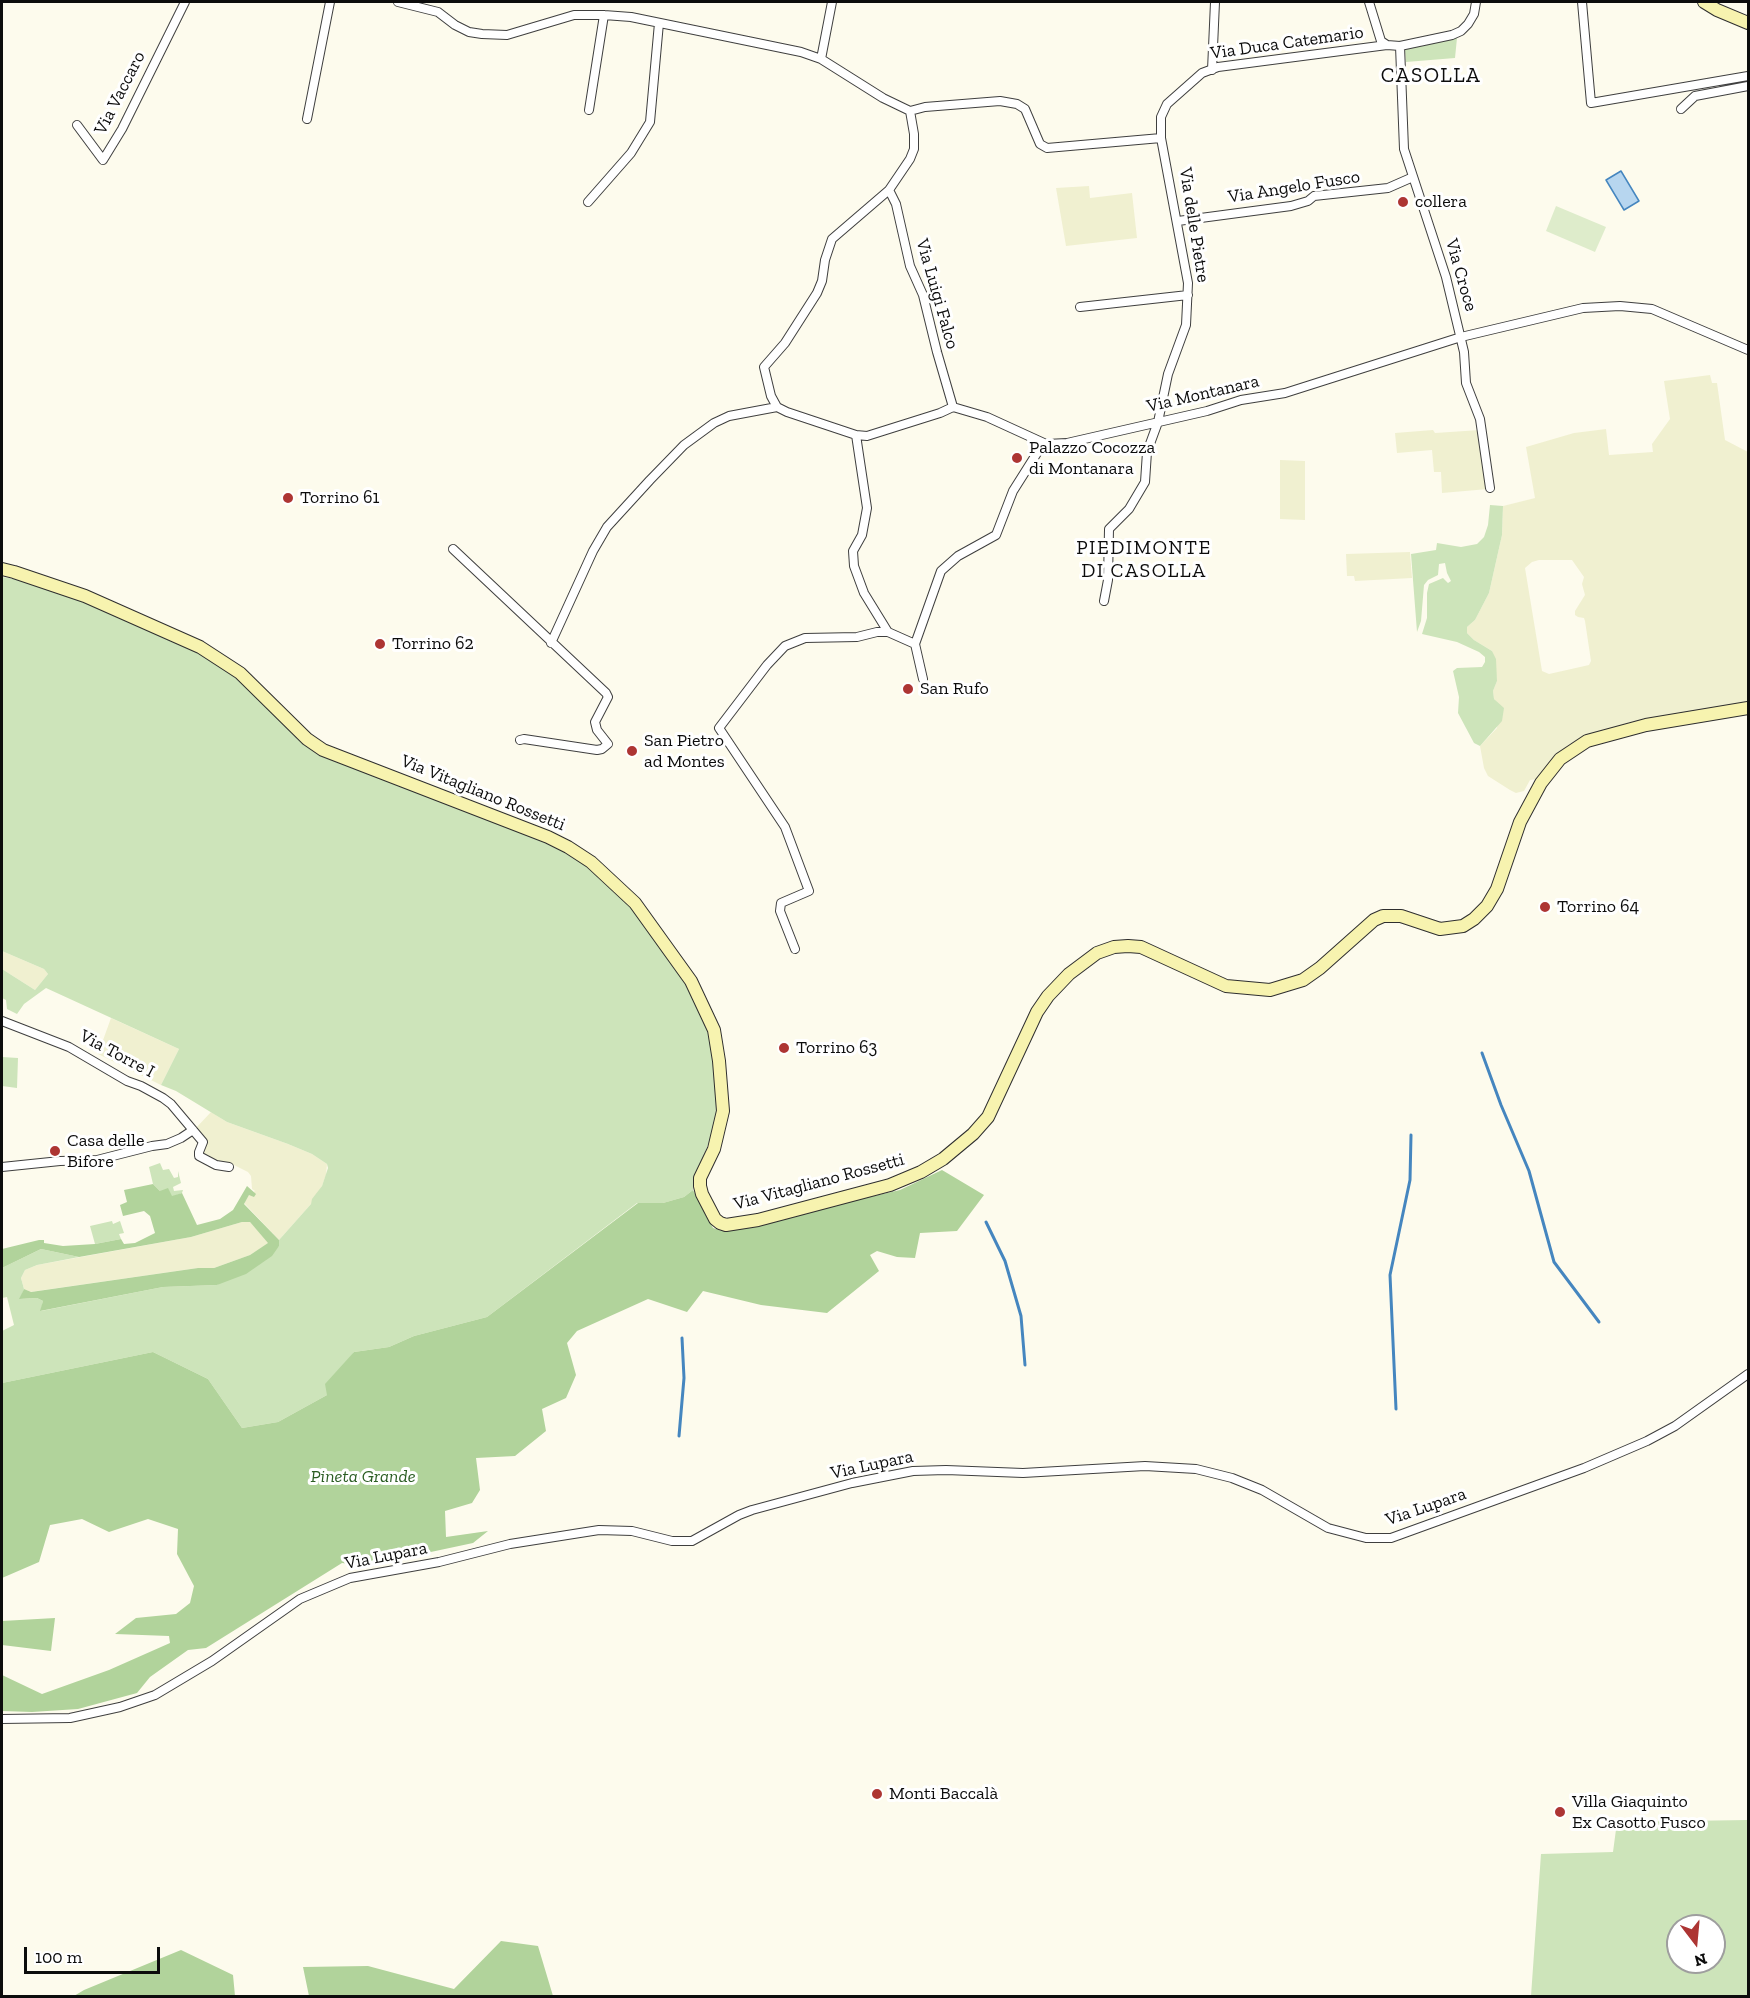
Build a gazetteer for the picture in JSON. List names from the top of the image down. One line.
{"streets":{"street":["Via Duca Catemario","Via Vaccaro","Via Angelo Fusco","Via delle Pietre","Via Croce","Via Luigi Falco","Via Montanara","Via Vitagliano Rossetti","Via Torre I","Via Lupara"]},"crossings":[["Via Duca Catemario","Via delle Pietre"],["Via Duca Catemario","Via Croce"],["Via Angelo Fusco","Via delle Pietre"],["Via Angelo Fusco","Via Croce"],["Via delle Pietre","Via Montanara"],["Via Croce","Via Montanara"]],"districts":["CASOLLA","PIEDIMONTE DI CASOLLA"],"parks":["Pineta Grande"],"places":["collera","Palazzo Cocozza di Montanara","Torrino 61","Torrino 62","San Rufo","San Pietro ad Montes","Torrino 64","Torrino 63","Casa delle Bifore","Monti Baccalà","Villa Giaquinto Ex Casotto Fusco"],"scale_bar":"100 m","north":"bottom"}
